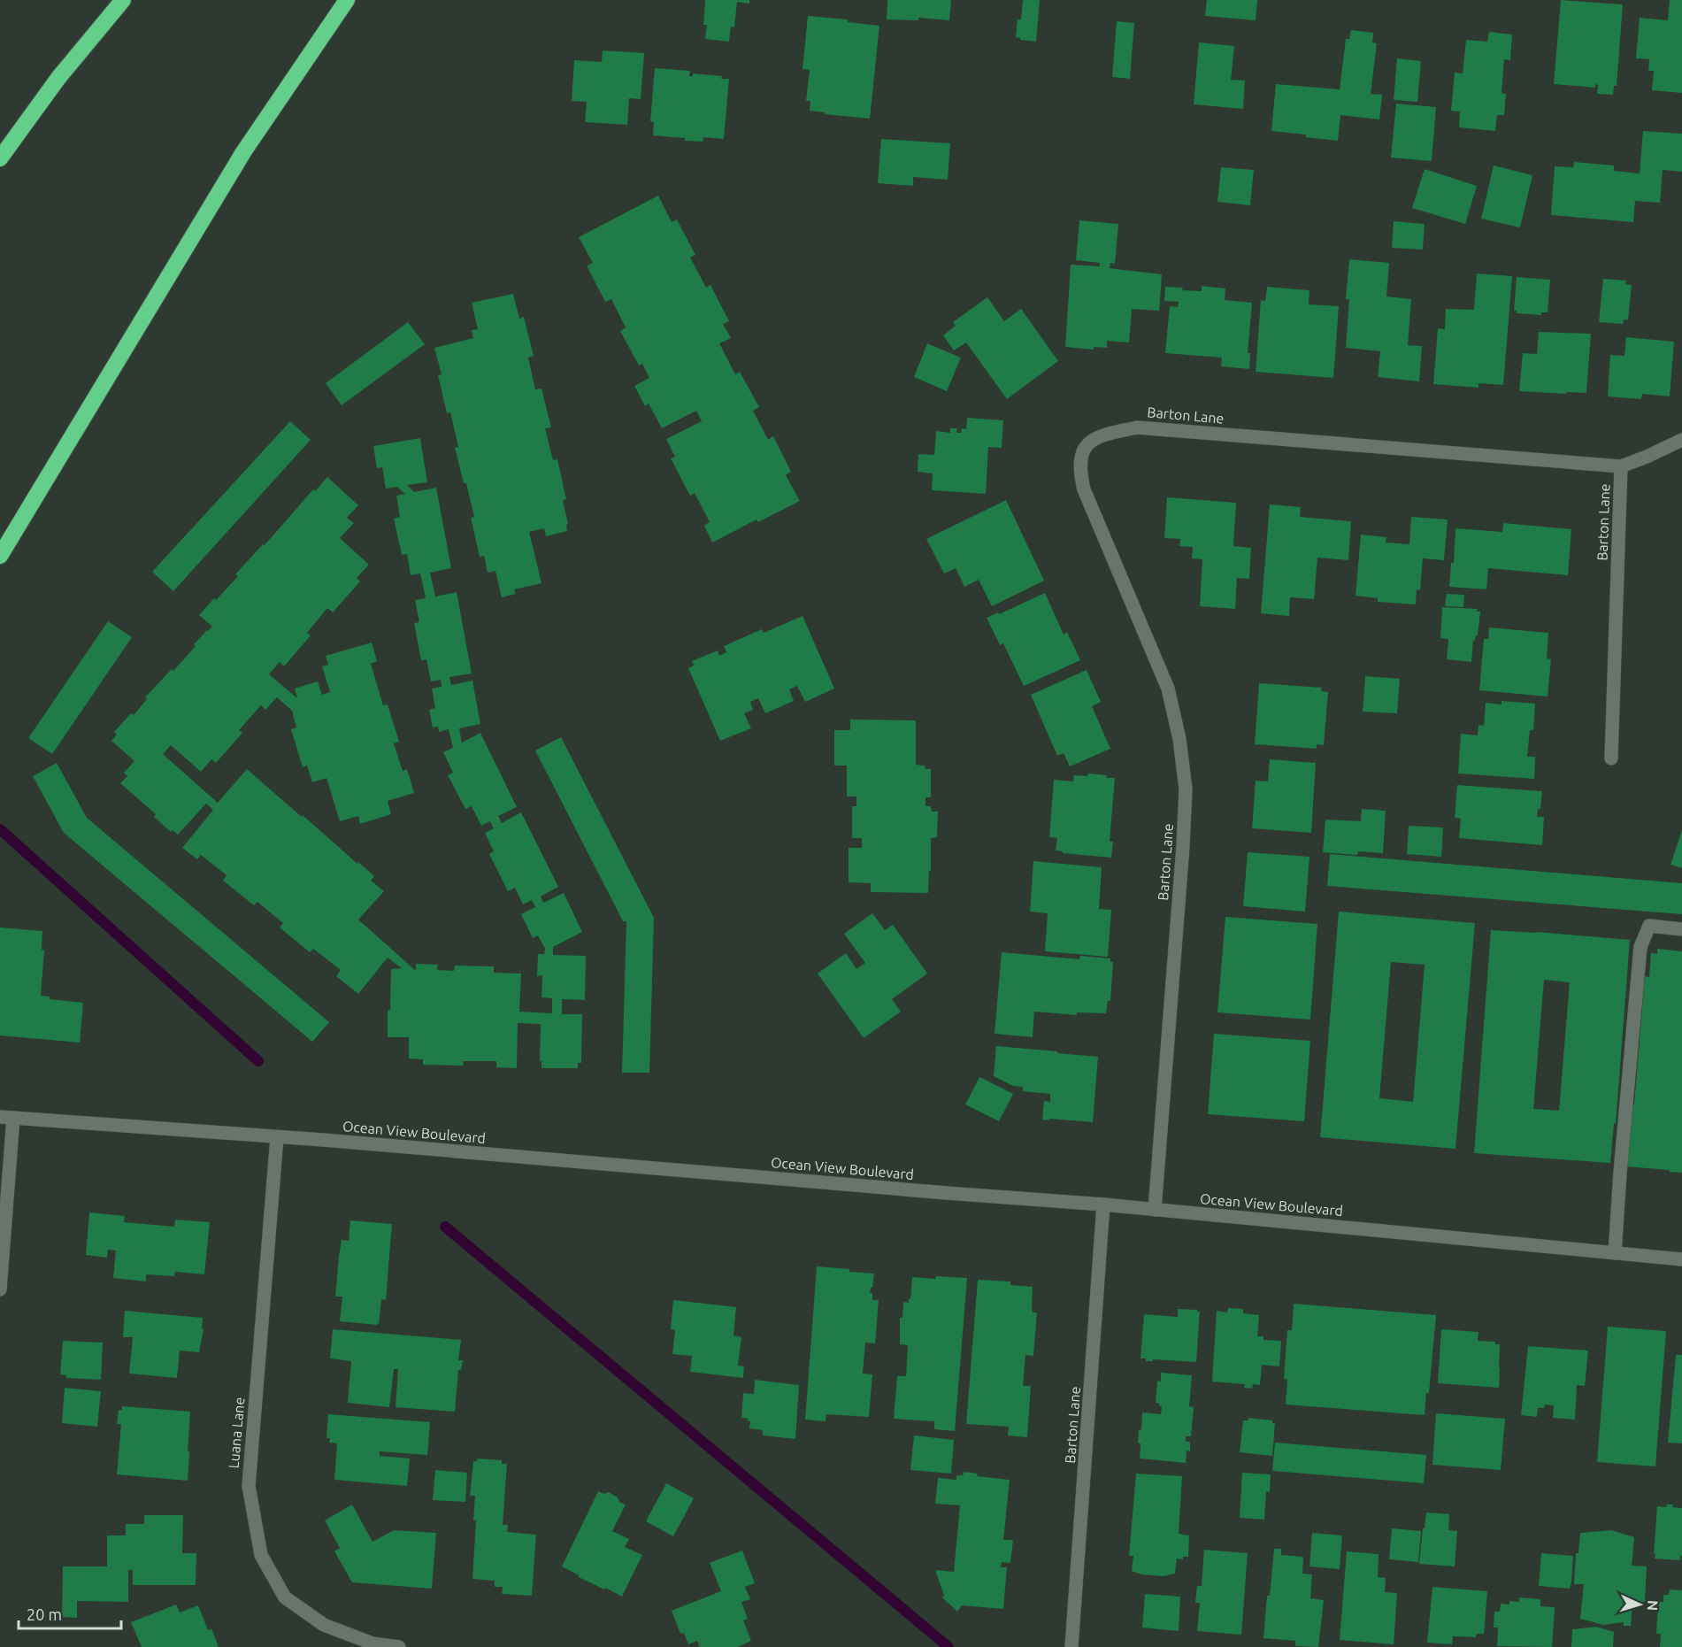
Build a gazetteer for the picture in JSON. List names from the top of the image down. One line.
{"streets":{"street":["Barton Lane","Ocean View Boulevard","Luana Lane"]},"crossings":[["Barton Lane","Ocean View Boulevard"],["Ocean View Boulevard","Luana Lane"]],"scale_bar":"20 m","north":"right"}
